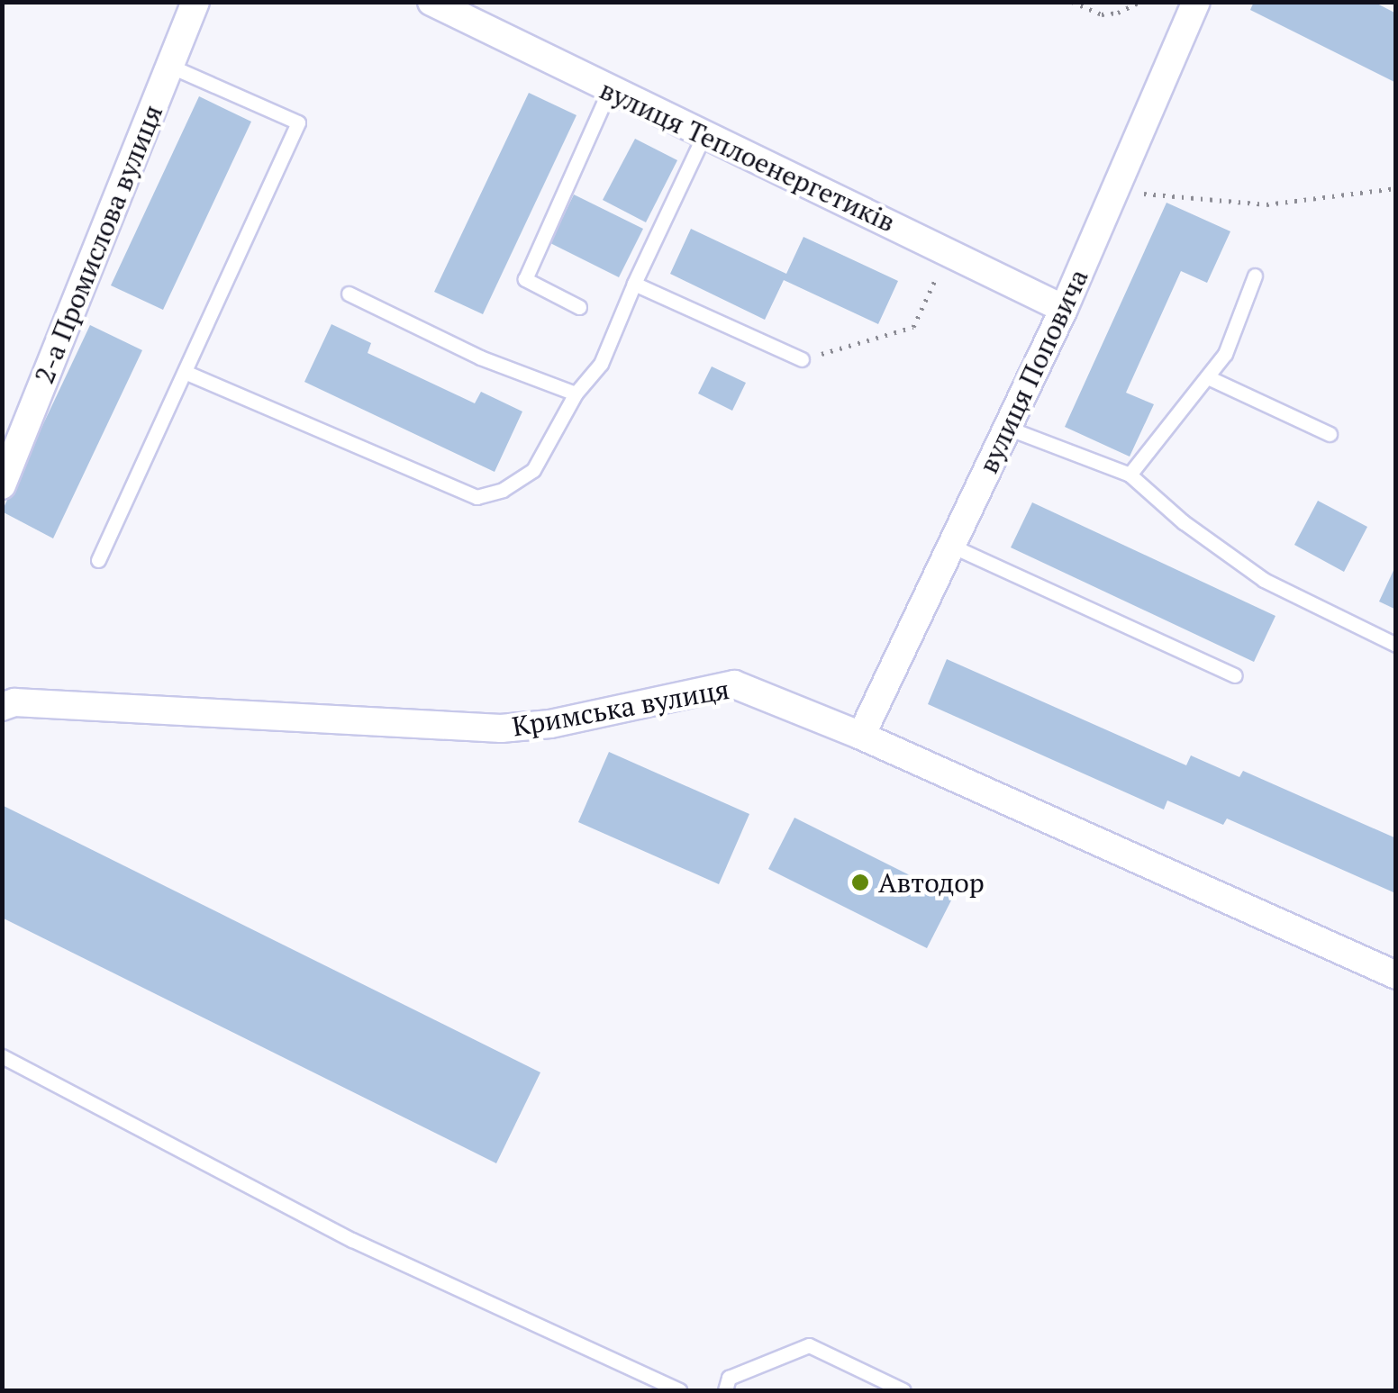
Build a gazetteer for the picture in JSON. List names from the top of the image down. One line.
{"streets":{"street":["вулиця Теплоенергетиків","2-а Промислова вулиця","вулиця Поповича","Кримська вулиця"]},"crossings":[["вулиця Теплоенергетиків","вулиця Поповича"],["вулиця Поповича","Кримська вулиця"]],"places":["Автодор"]}
